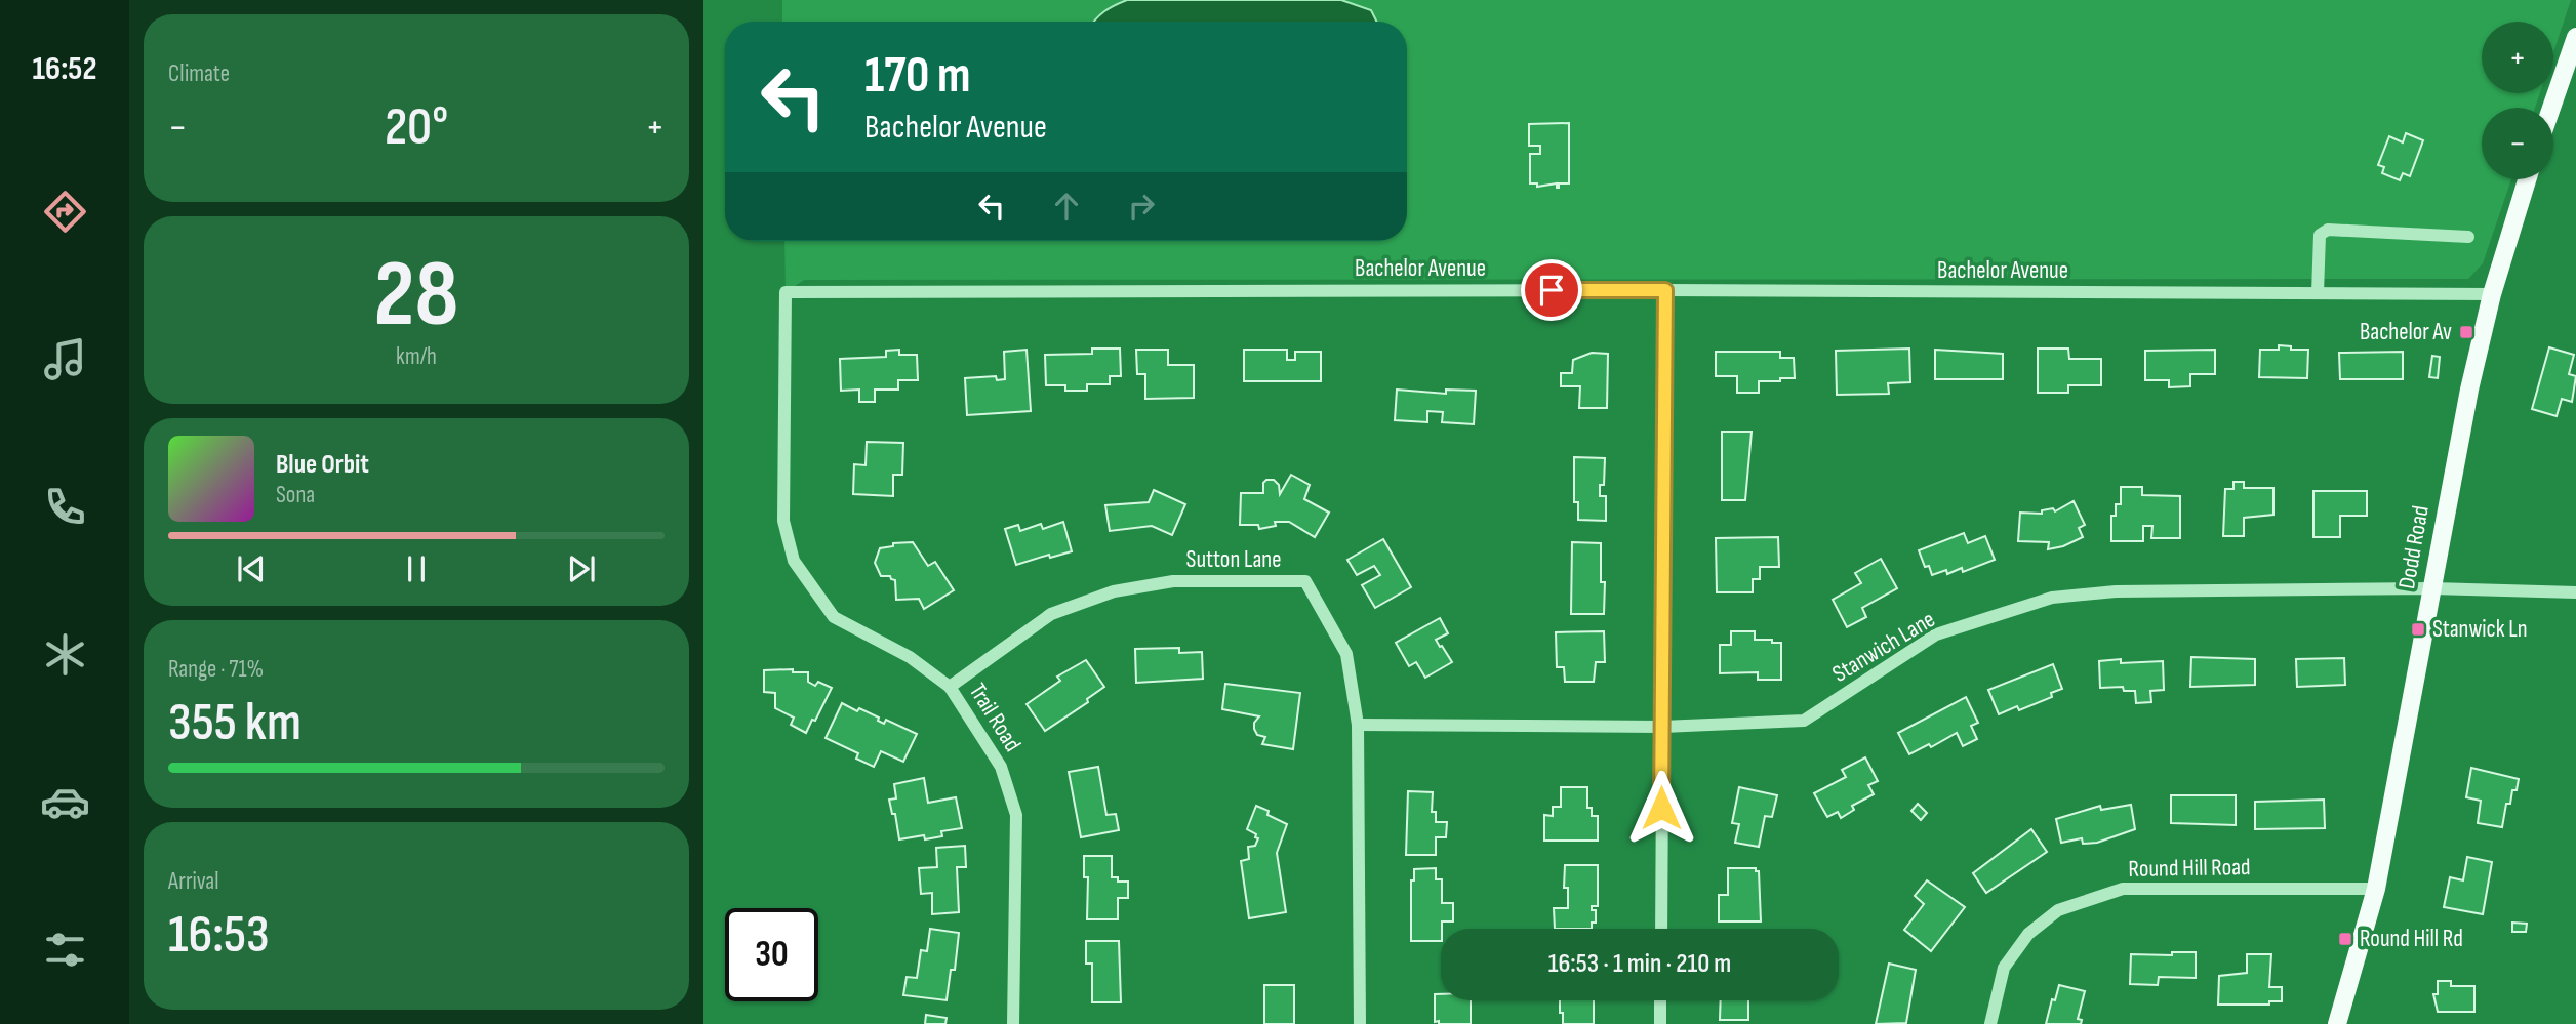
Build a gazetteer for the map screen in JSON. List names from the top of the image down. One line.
{"streets":{"main road":["Dodd Road"],"street":["Bachelor Avenue","Sutton Lane","Stanwich Lane","Trail Road","Round Hill Road"]},"crossings":[["Bachelor Avenue","Dodd Road"],["Bachelor Avenue","Trail Road"],["Dodd Road","Stanwich Lane"],["Dodd Road","Round Hill Road"],["Sutton Lane","Stanwich Lane"],["Sutton Lane","Trail Road"]],"places":{"transit":["Bachelor Av","Stanwick Ln","Round Hill Rd"]},"page":{"tabs":"16:52","tile":["Climate",["28","km/h"],["Range · 71%","355 km"],["Arrival","16:53"]],"map_buttons":["+","−"],"turn":["170 m","Bachelor Avenue"],"heat":["−","20°","+"],"song":["Blue Orbit","Sona"],"limit":"30","trip":"16:53 · 1 min · 210 m"}}
